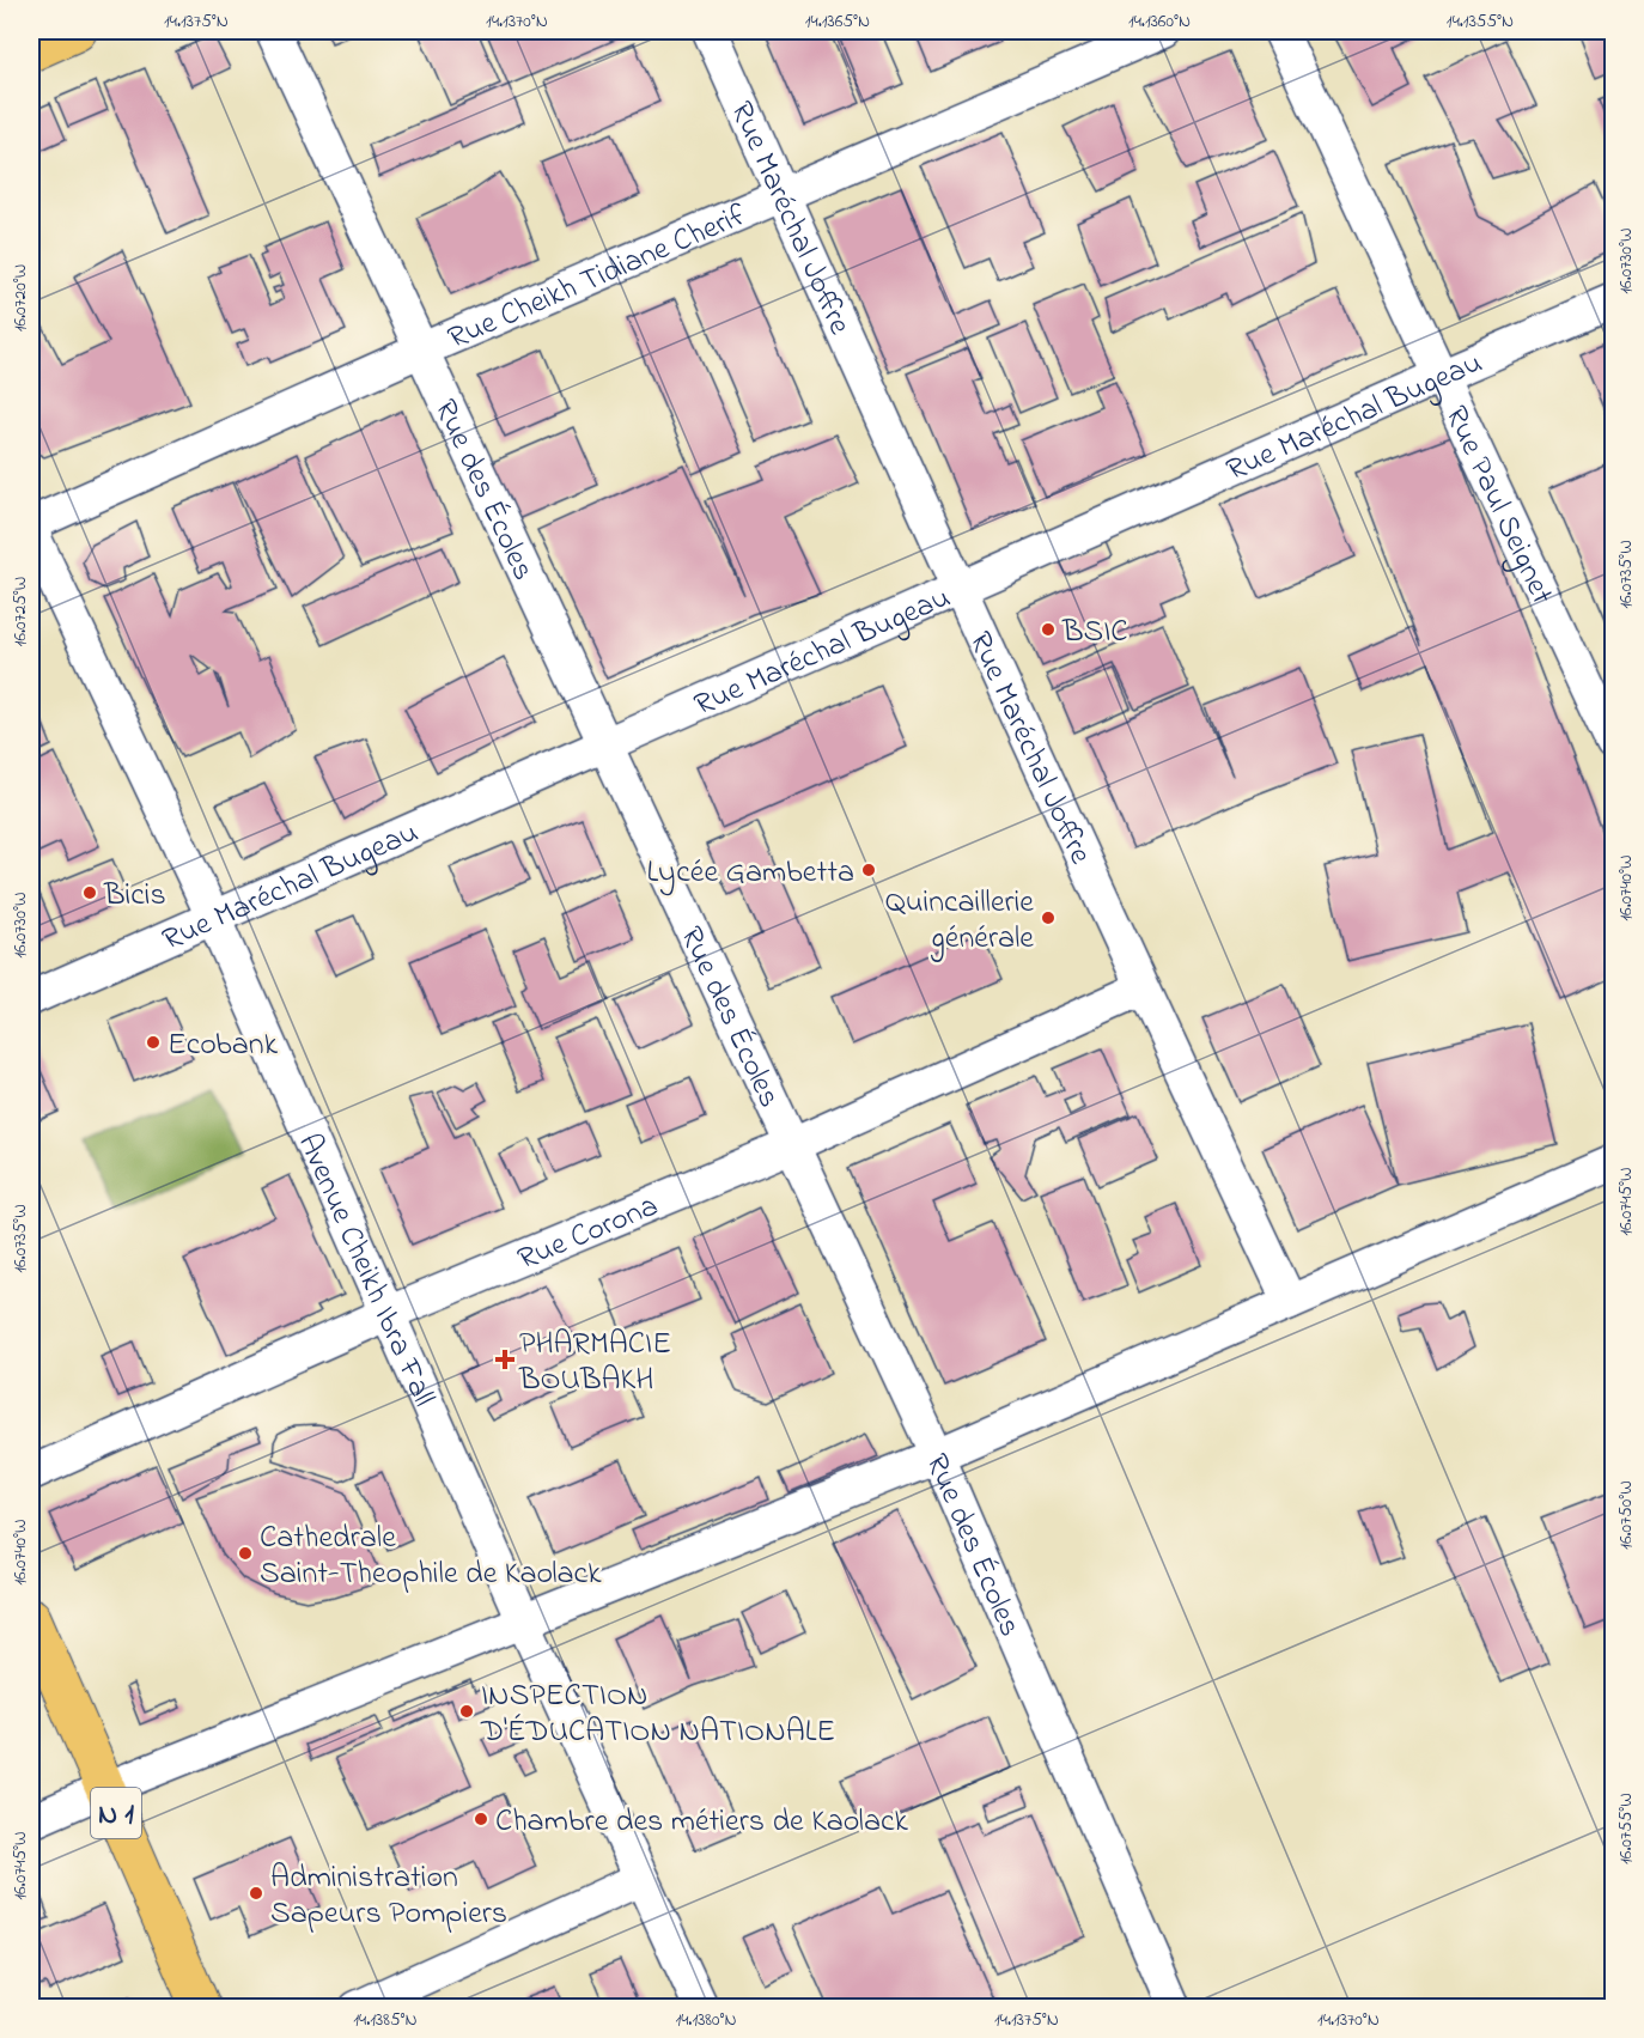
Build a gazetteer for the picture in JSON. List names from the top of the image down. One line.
{"streets":{"highway":["N 1"],"street":["Rue Maréchal Joffre","Rue Cheikh Tidiane Cherif","Rue Maréchal Bugeau","Rue des Écoles","Rue Paul Seignet","Rue Corona","Avenue Cheikh Ibra Fall"]},"crossings":[["Rue Maréchal Joffre","Rue Cheikh Tidiane Cherif"],["Rue Maréchal Joffre","Rue Maréchal Bugeau"],["Rue Maréchal Joffre","Rue Corona"],["Rue Cheikh Tidiane Cherif","Rue des Écoles"],["Rue Maréchal Bugeau","Rue des Écoles"],["Rue Maréchal Bugeau","Rue Paul Seignet"],["Rue Maréchal Bugeau","Avenue Cheikh Ibra Fall"],["Rue des Écoles","Rue Corona"],["Rue Corona","Avenue Cheikh Ibra Fall"]],"places":{"other":["BSIC","Lycée Gambetta","Bicis","Quincaillerie générale","Ecobank","Cathedrale Saint-Theophile de Kaolack","INSPECTION D'ÉDUCATION NATIONALE","Chambre des métiers de Kaolack","Administration Sapeurs Pompiers"],"health":["PHARMACIE BOUBAKH"]},"coordinates":["14.1375°N","14.1370°N","14.1365°N","14.1360°N","14.1355°N","16.0730°W","16.0720°W","16.0735°W","16.0725°W","16.0740°W","16.0745°W","16.0750°W","16.0755°W","14.1385°N","14.1380°N"]}
